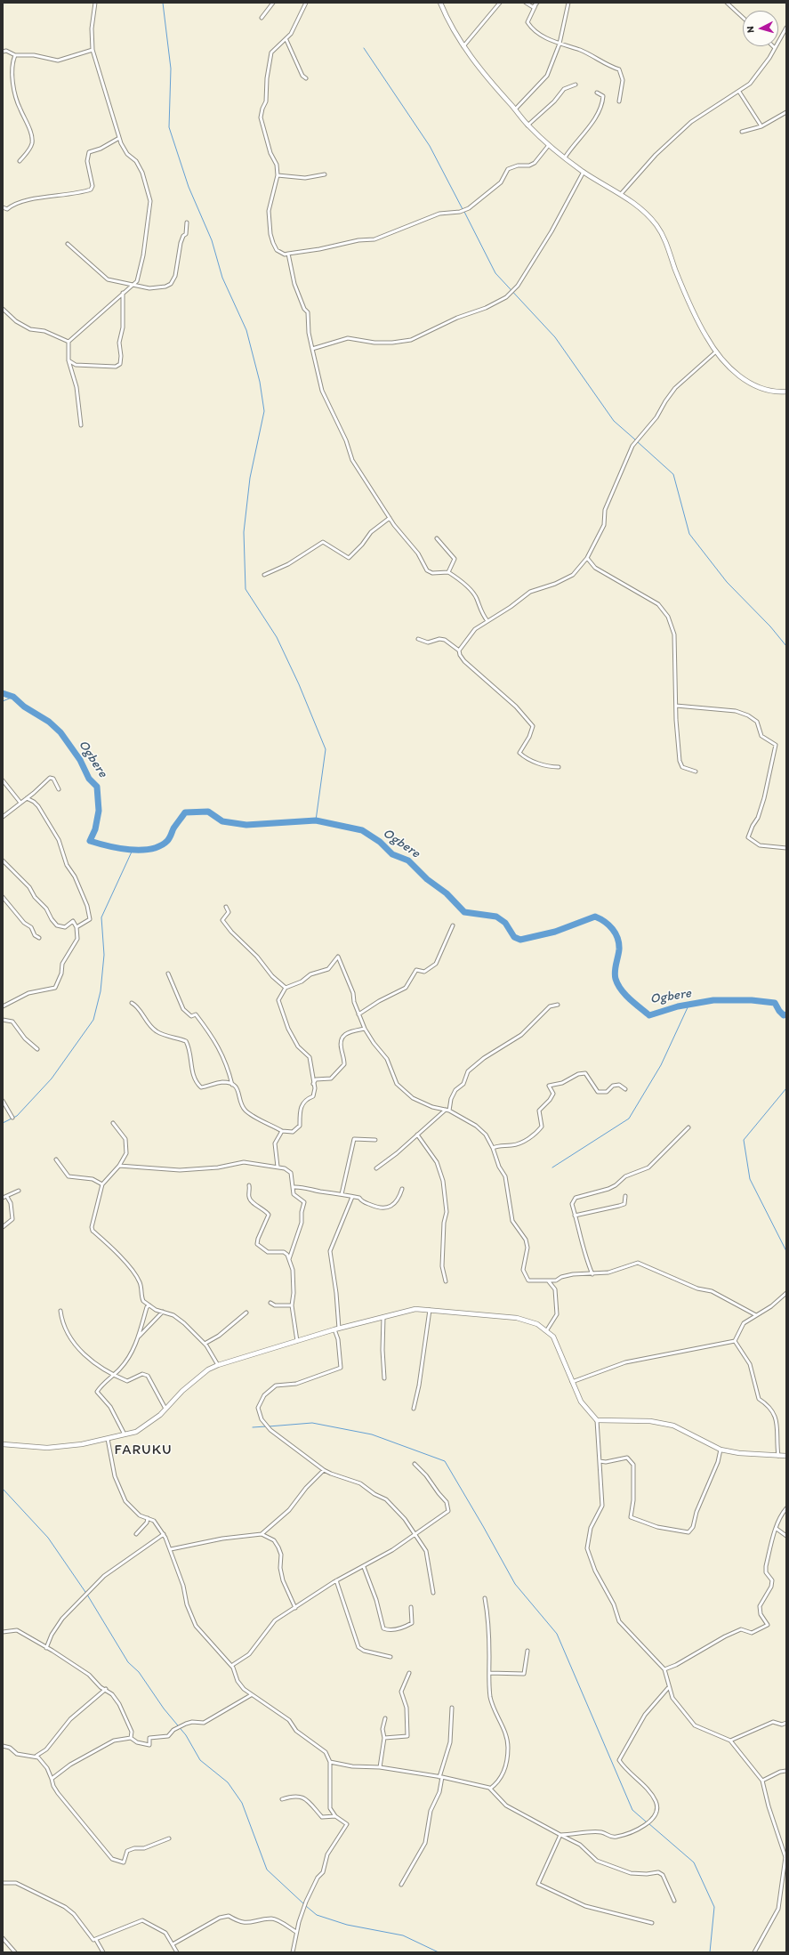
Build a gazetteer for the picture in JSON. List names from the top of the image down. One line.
{"districts":["FARUKU"],"water":["Ogbere"],"north":"left"}
